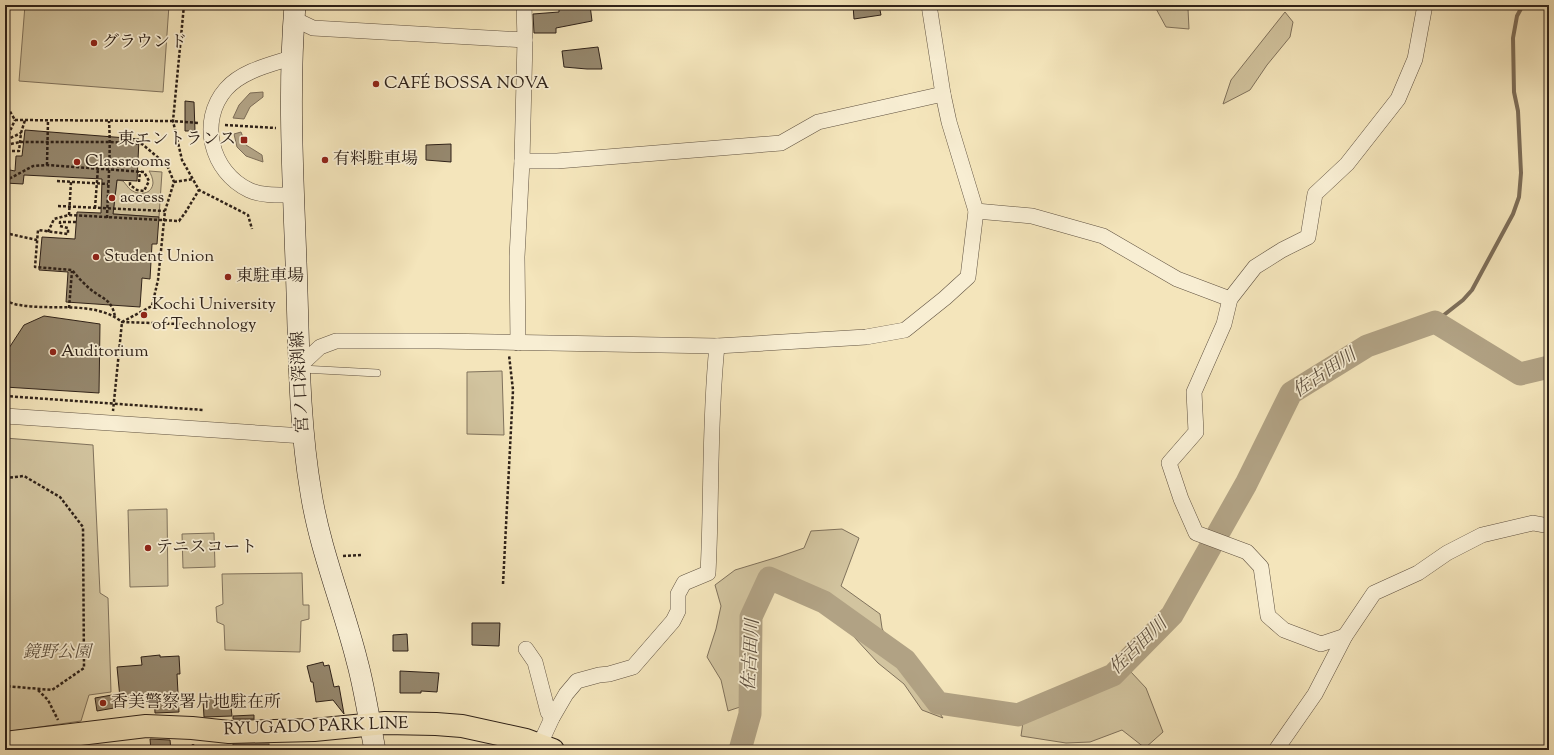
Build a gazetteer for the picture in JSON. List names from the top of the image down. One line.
{"streets":{"main road":["宮ノ口深渕線","RYUGADO PARK LINE"]},"crossings":[["宮ノ口深渕線","RYUGADO PARK LINE"]],"water":["佐古田川"],"parks":["鏡野公園"],"places":{"other":["グラウンド","CAFÉ BOSSA NOVA","有料駐車場","Classrooms","access","Student Union","東駐車場","Kochi University of Technology","Auditorium","テニスコート","香美警察署片地駐在所"],"transit":["東エントランス"]}}
